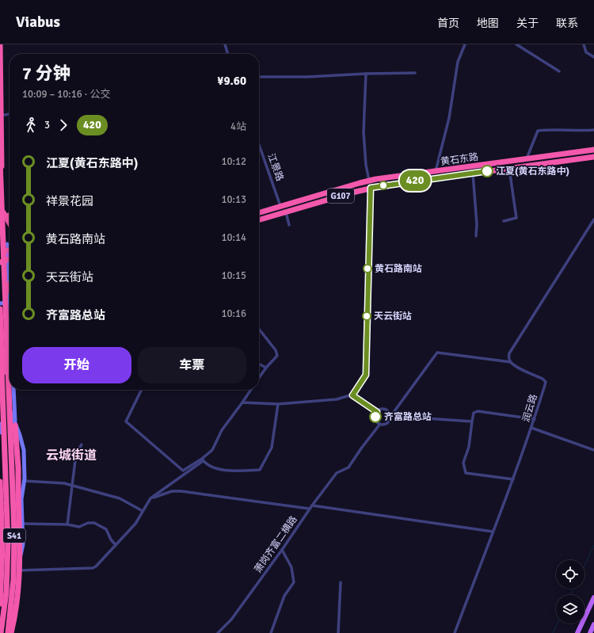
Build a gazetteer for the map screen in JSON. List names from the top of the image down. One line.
{"streets":{"highway":["黄石东路","G107","S41"],"street":["江景路","润云路","萧岗齐富二横路"]},"crossings":[["黄石东路","江景路"]],"districts":["云城街道"],"places":["江夏(黄石东路中)","黄石路南站","天云街站","齐富路总站"],"lines":["bus line 420"],"page":{"header":"Viabus","nav":["首页","地图","关于","联系"],"on_map":"420","heading":["7 分钟","10:09 – 10:16 · 公交","¥9.60"],"legs":["3","420","4站"],"list":[{"name":"江夏(黄石东路中)","value":"10:12"},{"name":"祥景花园","value":"10:13"},{"name":"黄石路南站","value":"10:14"},{"name":"天云街站","value":"10:15"},{"name":"齐富路总站","value":"10:16"}],"buttons":["开始","车票"]}}
